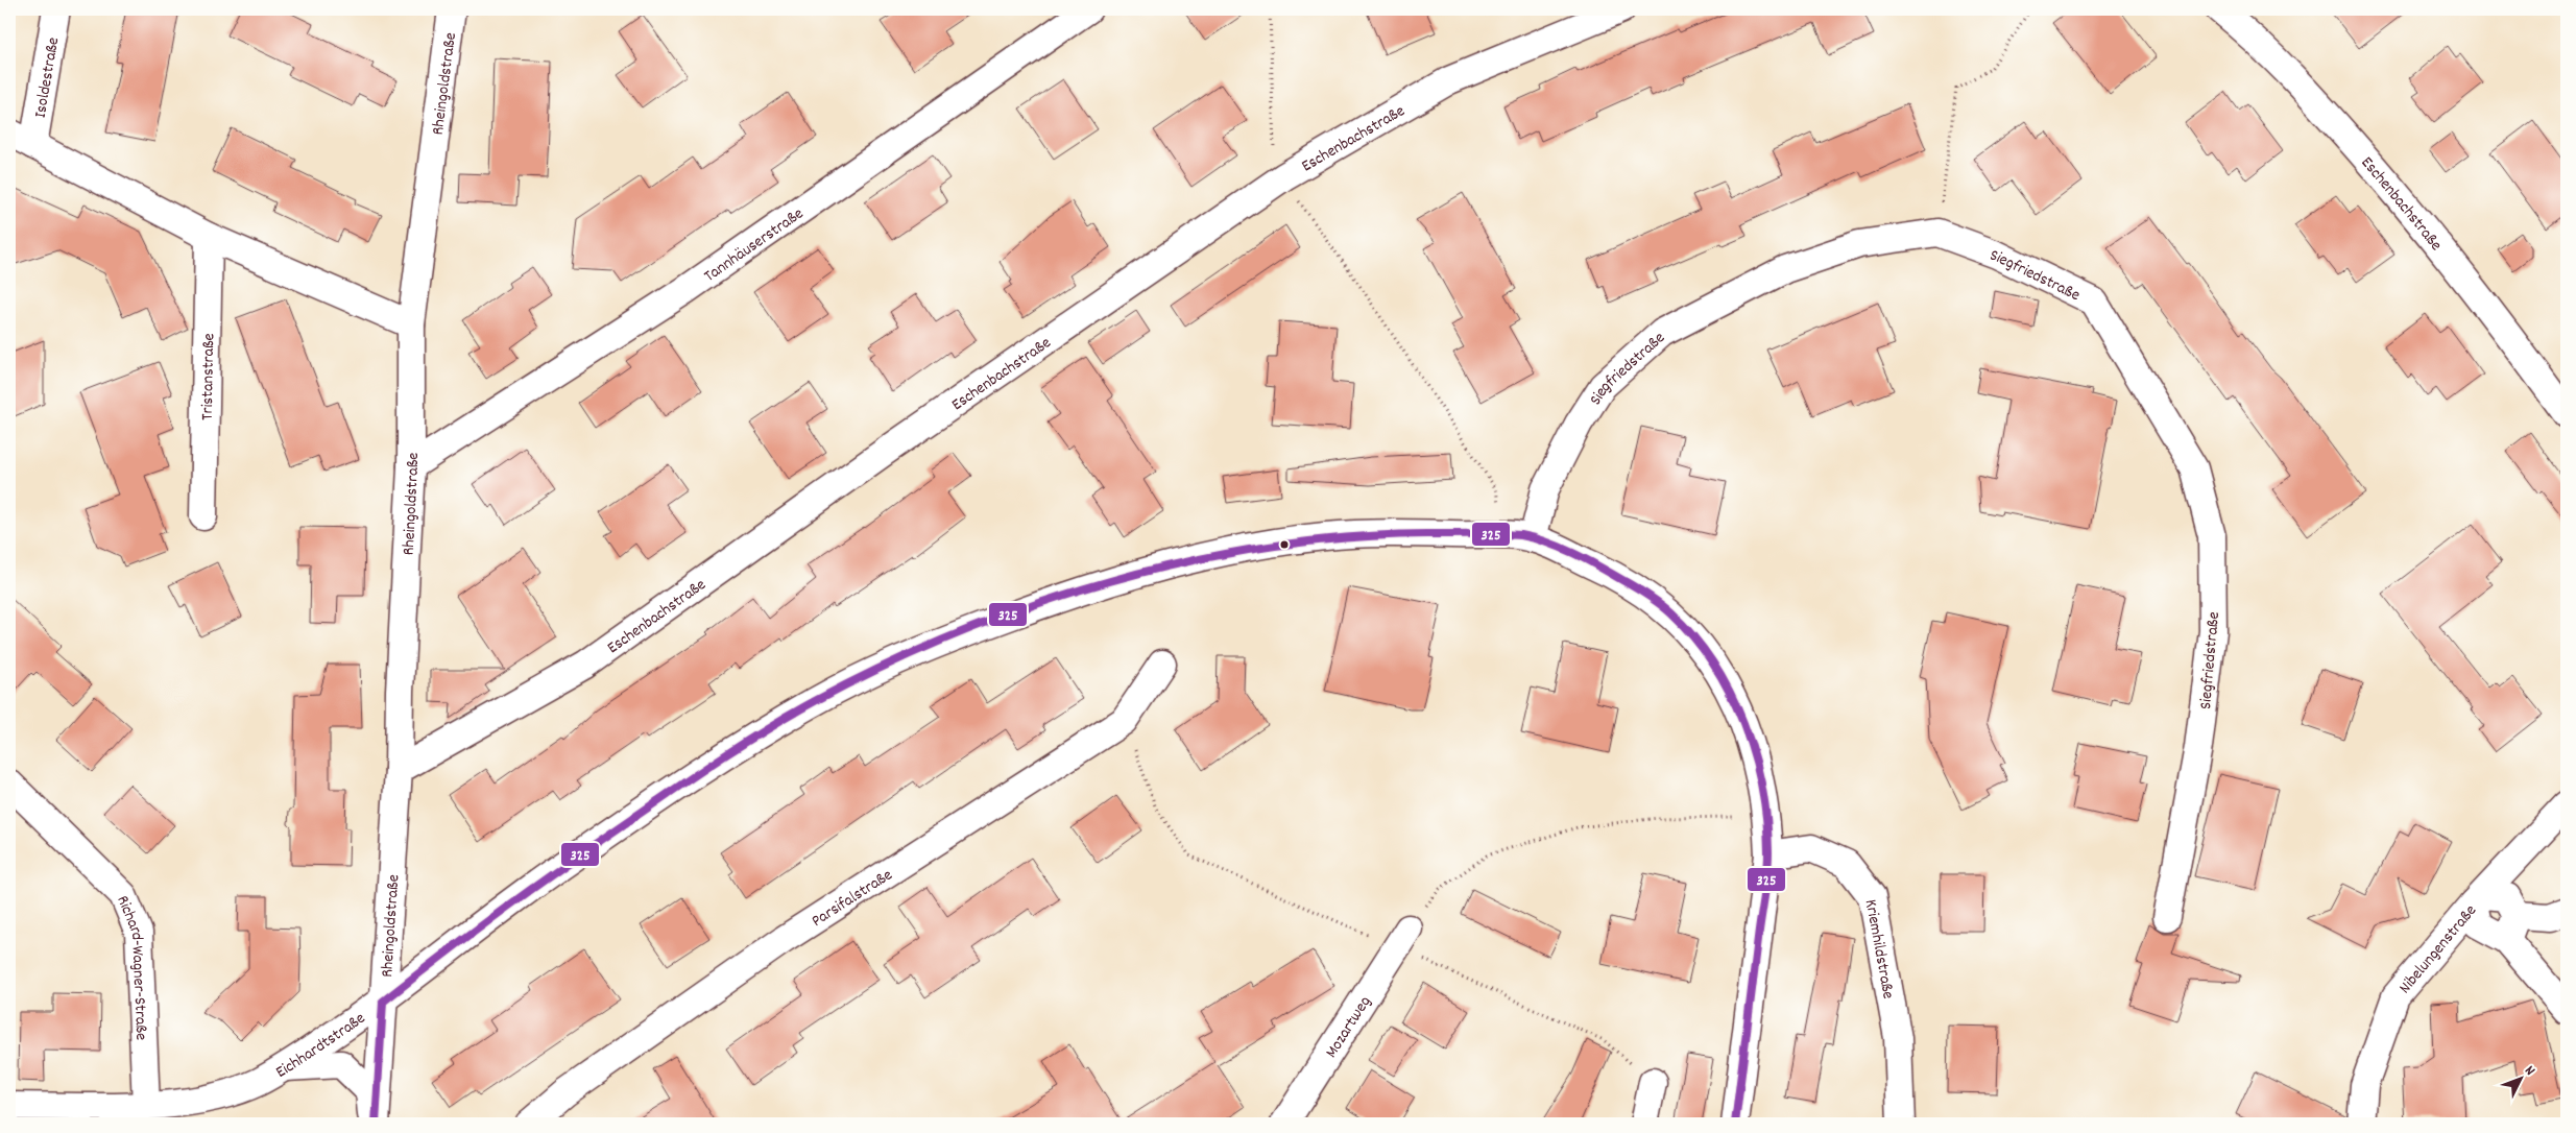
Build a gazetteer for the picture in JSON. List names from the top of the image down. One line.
{"streets":{"street":["Isoldestraße","Rheingoldstraße","Eschenbachstraße","Tannhäuserstraße","Siegfriedstraße","Tristanstraße","Parsifalstraße","Kriemhildstraße","Nibelungenstraße","Richard-Wagner-Straße","Mozartweg","Eichhardtstraße"]},"crossings":[["Rheingoldstraße","Eschenbachstraße"],["Rheingoldstraße","Tannhäuserstraße"],["Rheingoldstraße","Eichhardtstraße"],["Siegfriedstraße","Eichhardtstraße"],["Kriemhildstraße","Eichhardtstraße"],["Richard-Wagner-Straße","Eichhardtstraße"]],"lines":["transit line 325"],"north":"top right"}
